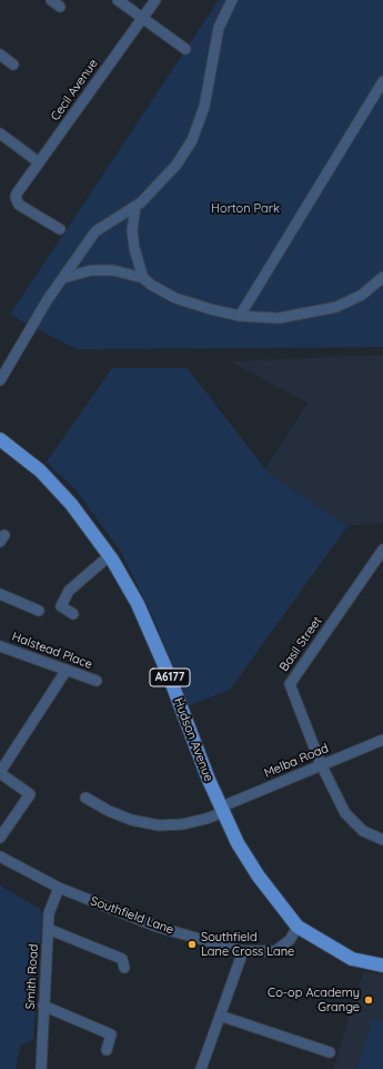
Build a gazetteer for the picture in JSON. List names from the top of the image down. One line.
{"streets":{"main road":["A6177","Hudson Avenue"],"street":["Cecil Avenue","Basil Street","Halstead Place","Melba Road","Southfield Lane","Smith Road"]},"crossings":[["Basil Street","Melba Road"],["A6177","Hudson Avenue"],["A6177","Southfield Lane"],["Hudson Avenue","Melba Road"],["Hudson Avenue","Southfield Lane"],["Southfield Lane","Smith Road"]],"parks":["Horton Park"],"places":["Southfield Lane Cross Lane","Co-op Academy Grange"]}
